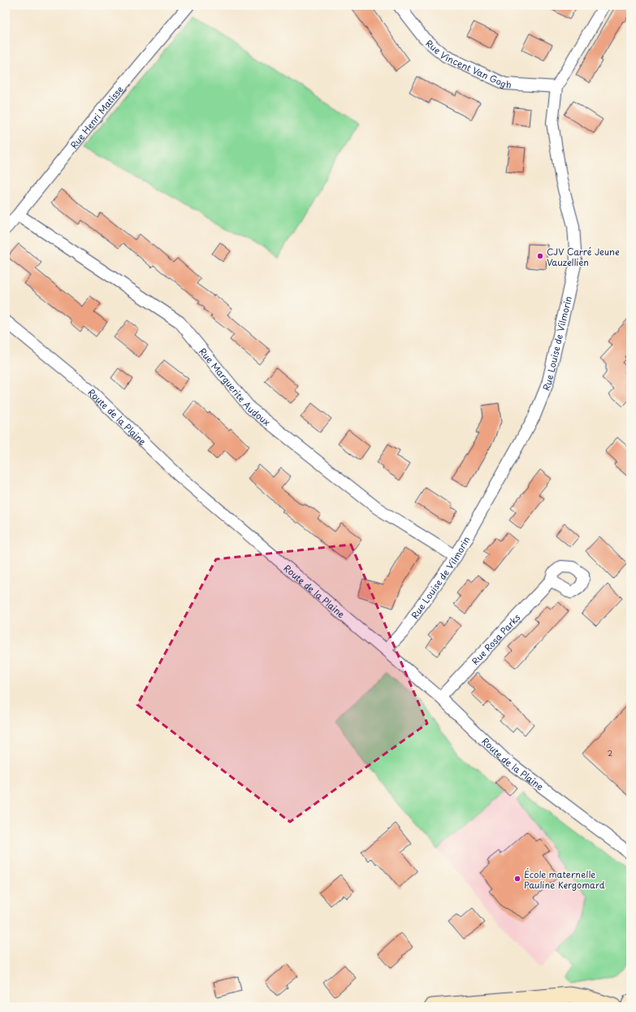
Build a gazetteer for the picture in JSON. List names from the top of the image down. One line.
{"streets":{"street":["Rue Vincent Van Gogh","Rue Henri Matisse","Rue Louise de Vilmorin","Rue Marguerite Audoux","Route de la Plaine","Rue Rosa Parks"]},"crossings":[["Rue Vincent Van Gogh","Rue Louise de Vilmorin"],["Rue Henri Matisse","Rue Marguerite Audoux"],["Rue Louise de Vilmorin","Rue Marguerite Audoux"],["Rue Louise de Vilmorin","Route de la Plaine"],["Route de la Plaine","Rue Rosa Parks"]],"places":["CJV Carré Jeune Vauzellien","École maternelle Pauline Kergomard"],"house_numbers":["2"]}
